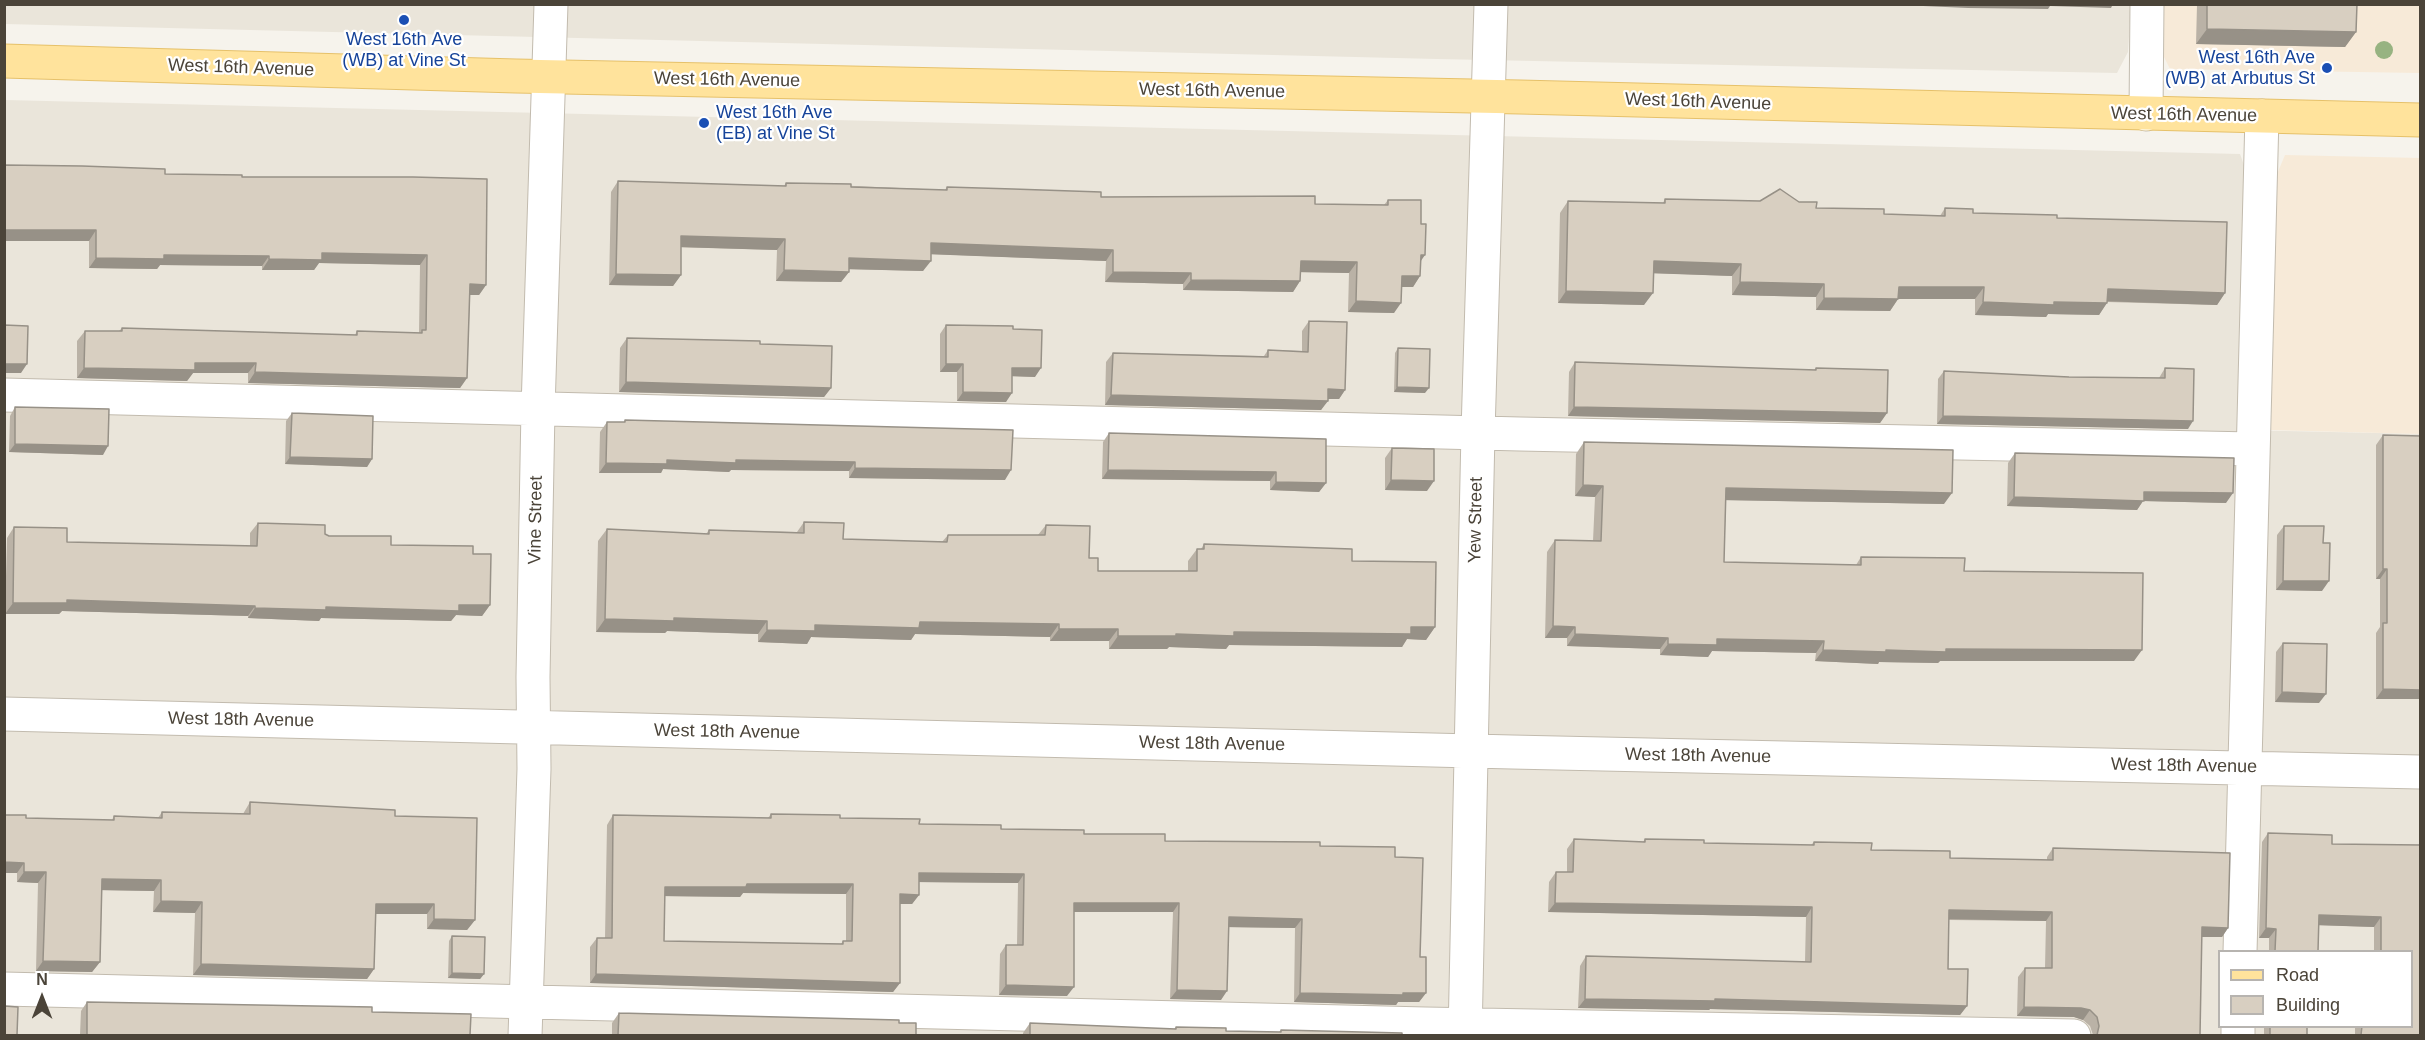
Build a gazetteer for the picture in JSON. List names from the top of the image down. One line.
{"streets":{"main road":["West 16th Avenue"],"street":["Vine Street","Yew Street","West 18th Avenue"]},"crossings":[["West 16th Avenue","Vine Street"],["West 16th Avenue","Yew Street"],["Vine Street","West 18th Avenue"],["Yew Street","West 18th Avenue"]],"places":["West 16th Ave (WB) at Vine St","West 16th Ave (WB) at Arbutus St","West 16th Ave (EB) at Vine St"],"legend":["Road","Building"],"north":"top"}
